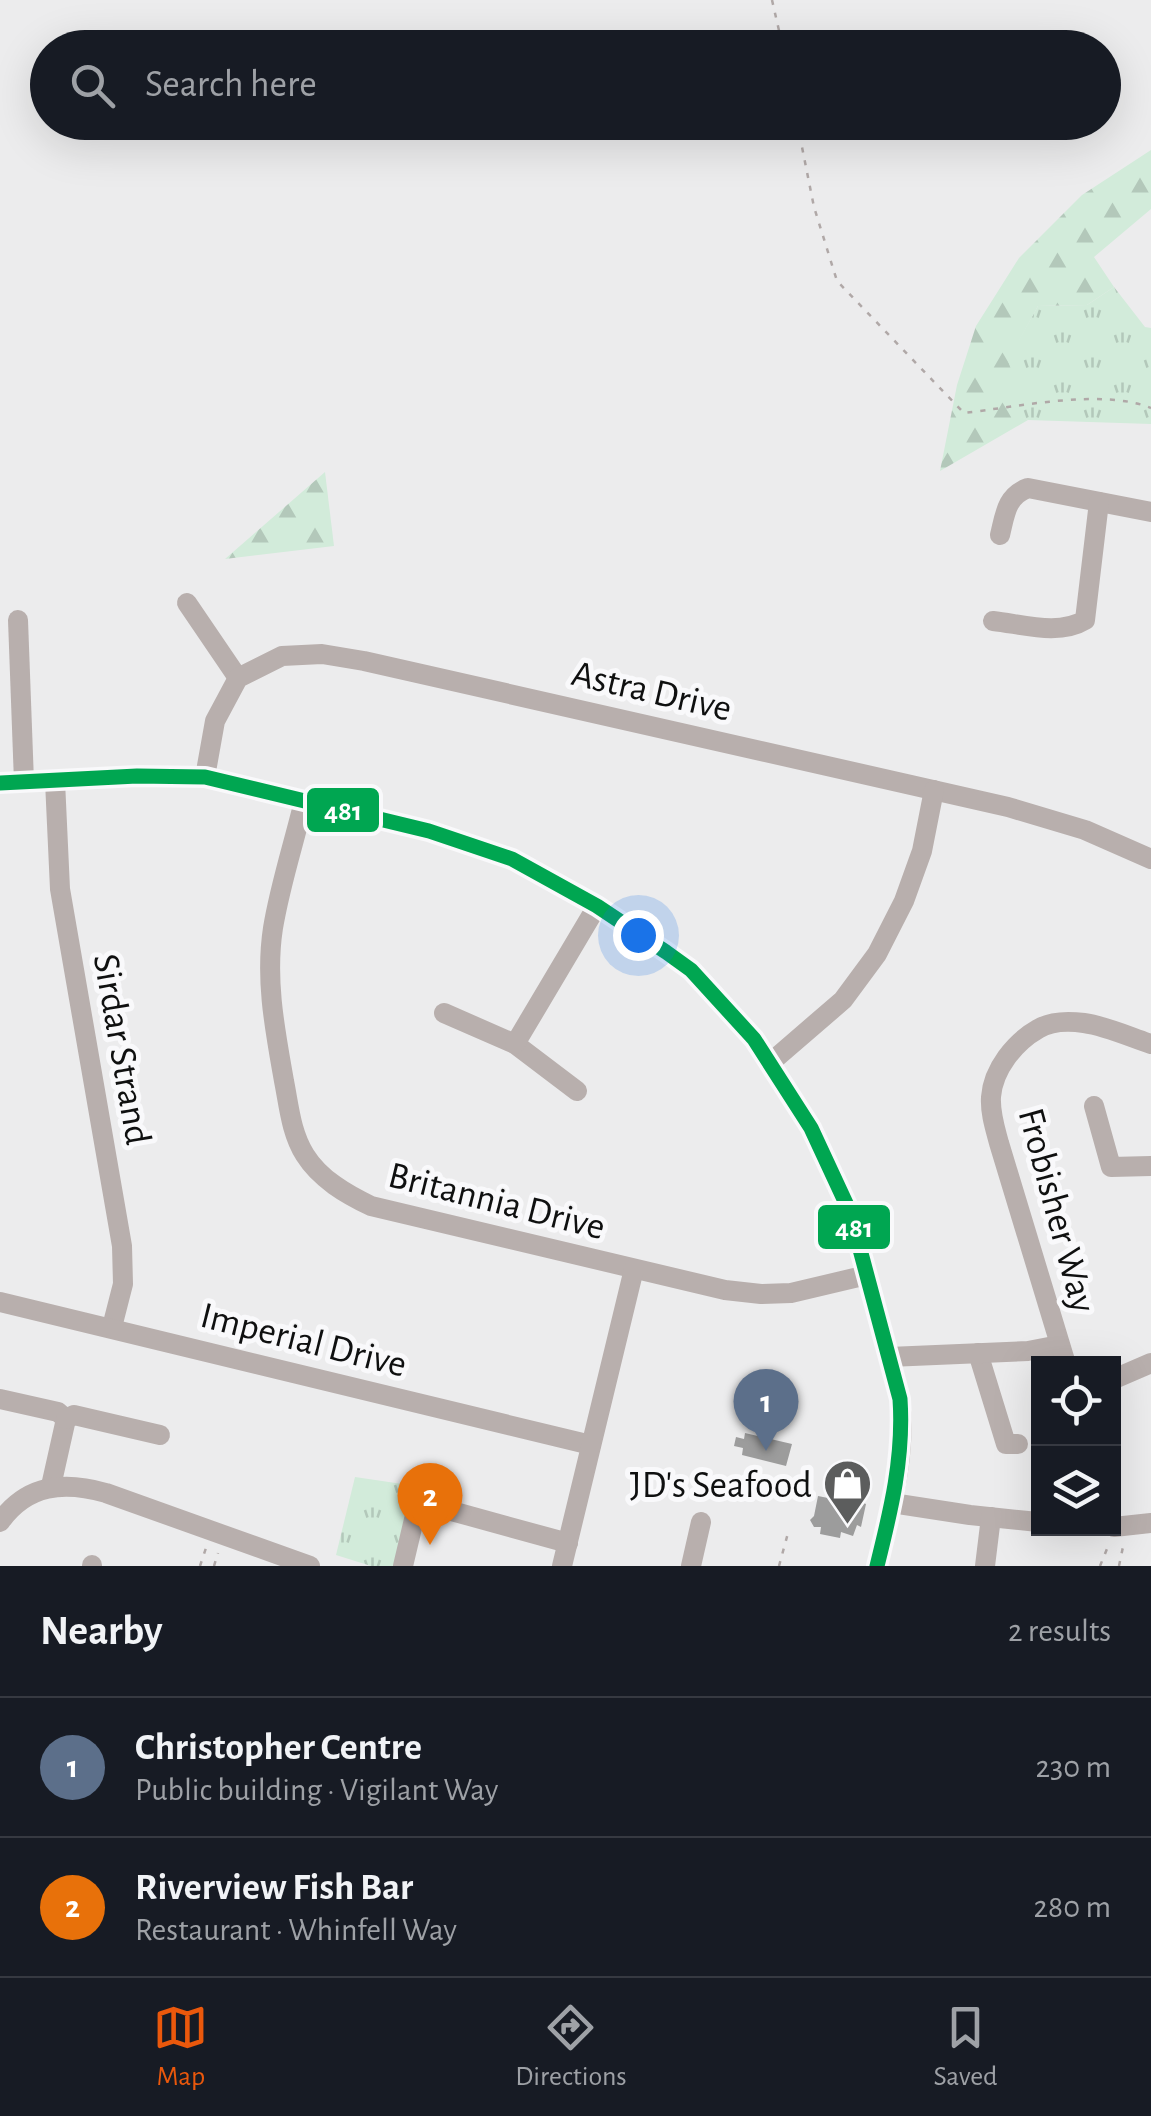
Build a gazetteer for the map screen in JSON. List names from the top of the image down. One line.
{"streets":{"street":["Astra Drive","Sirdar Strand","Britannia Drive","Frobisher Way","Imperial Drive"]},"crossings":[["Sirdar Strand","Imperial Drive"]],"places":{"shop":["JD's Seafood"]},"lines":["transit line 481"],"page":{"search":"Search here","pins":["1","2"],"heading":["Nearby","2 results"],"list":[{"mark":"1","name":"Christopher Centre","note":"Public building · Vigilant Way","value":"230 m"},{"mark":"2","name":"Riverview Fish Bar","note":"Restaurant · Whinfell Way","value":"280 m"}],"nav":["Map","Directions","Saved"]}}
